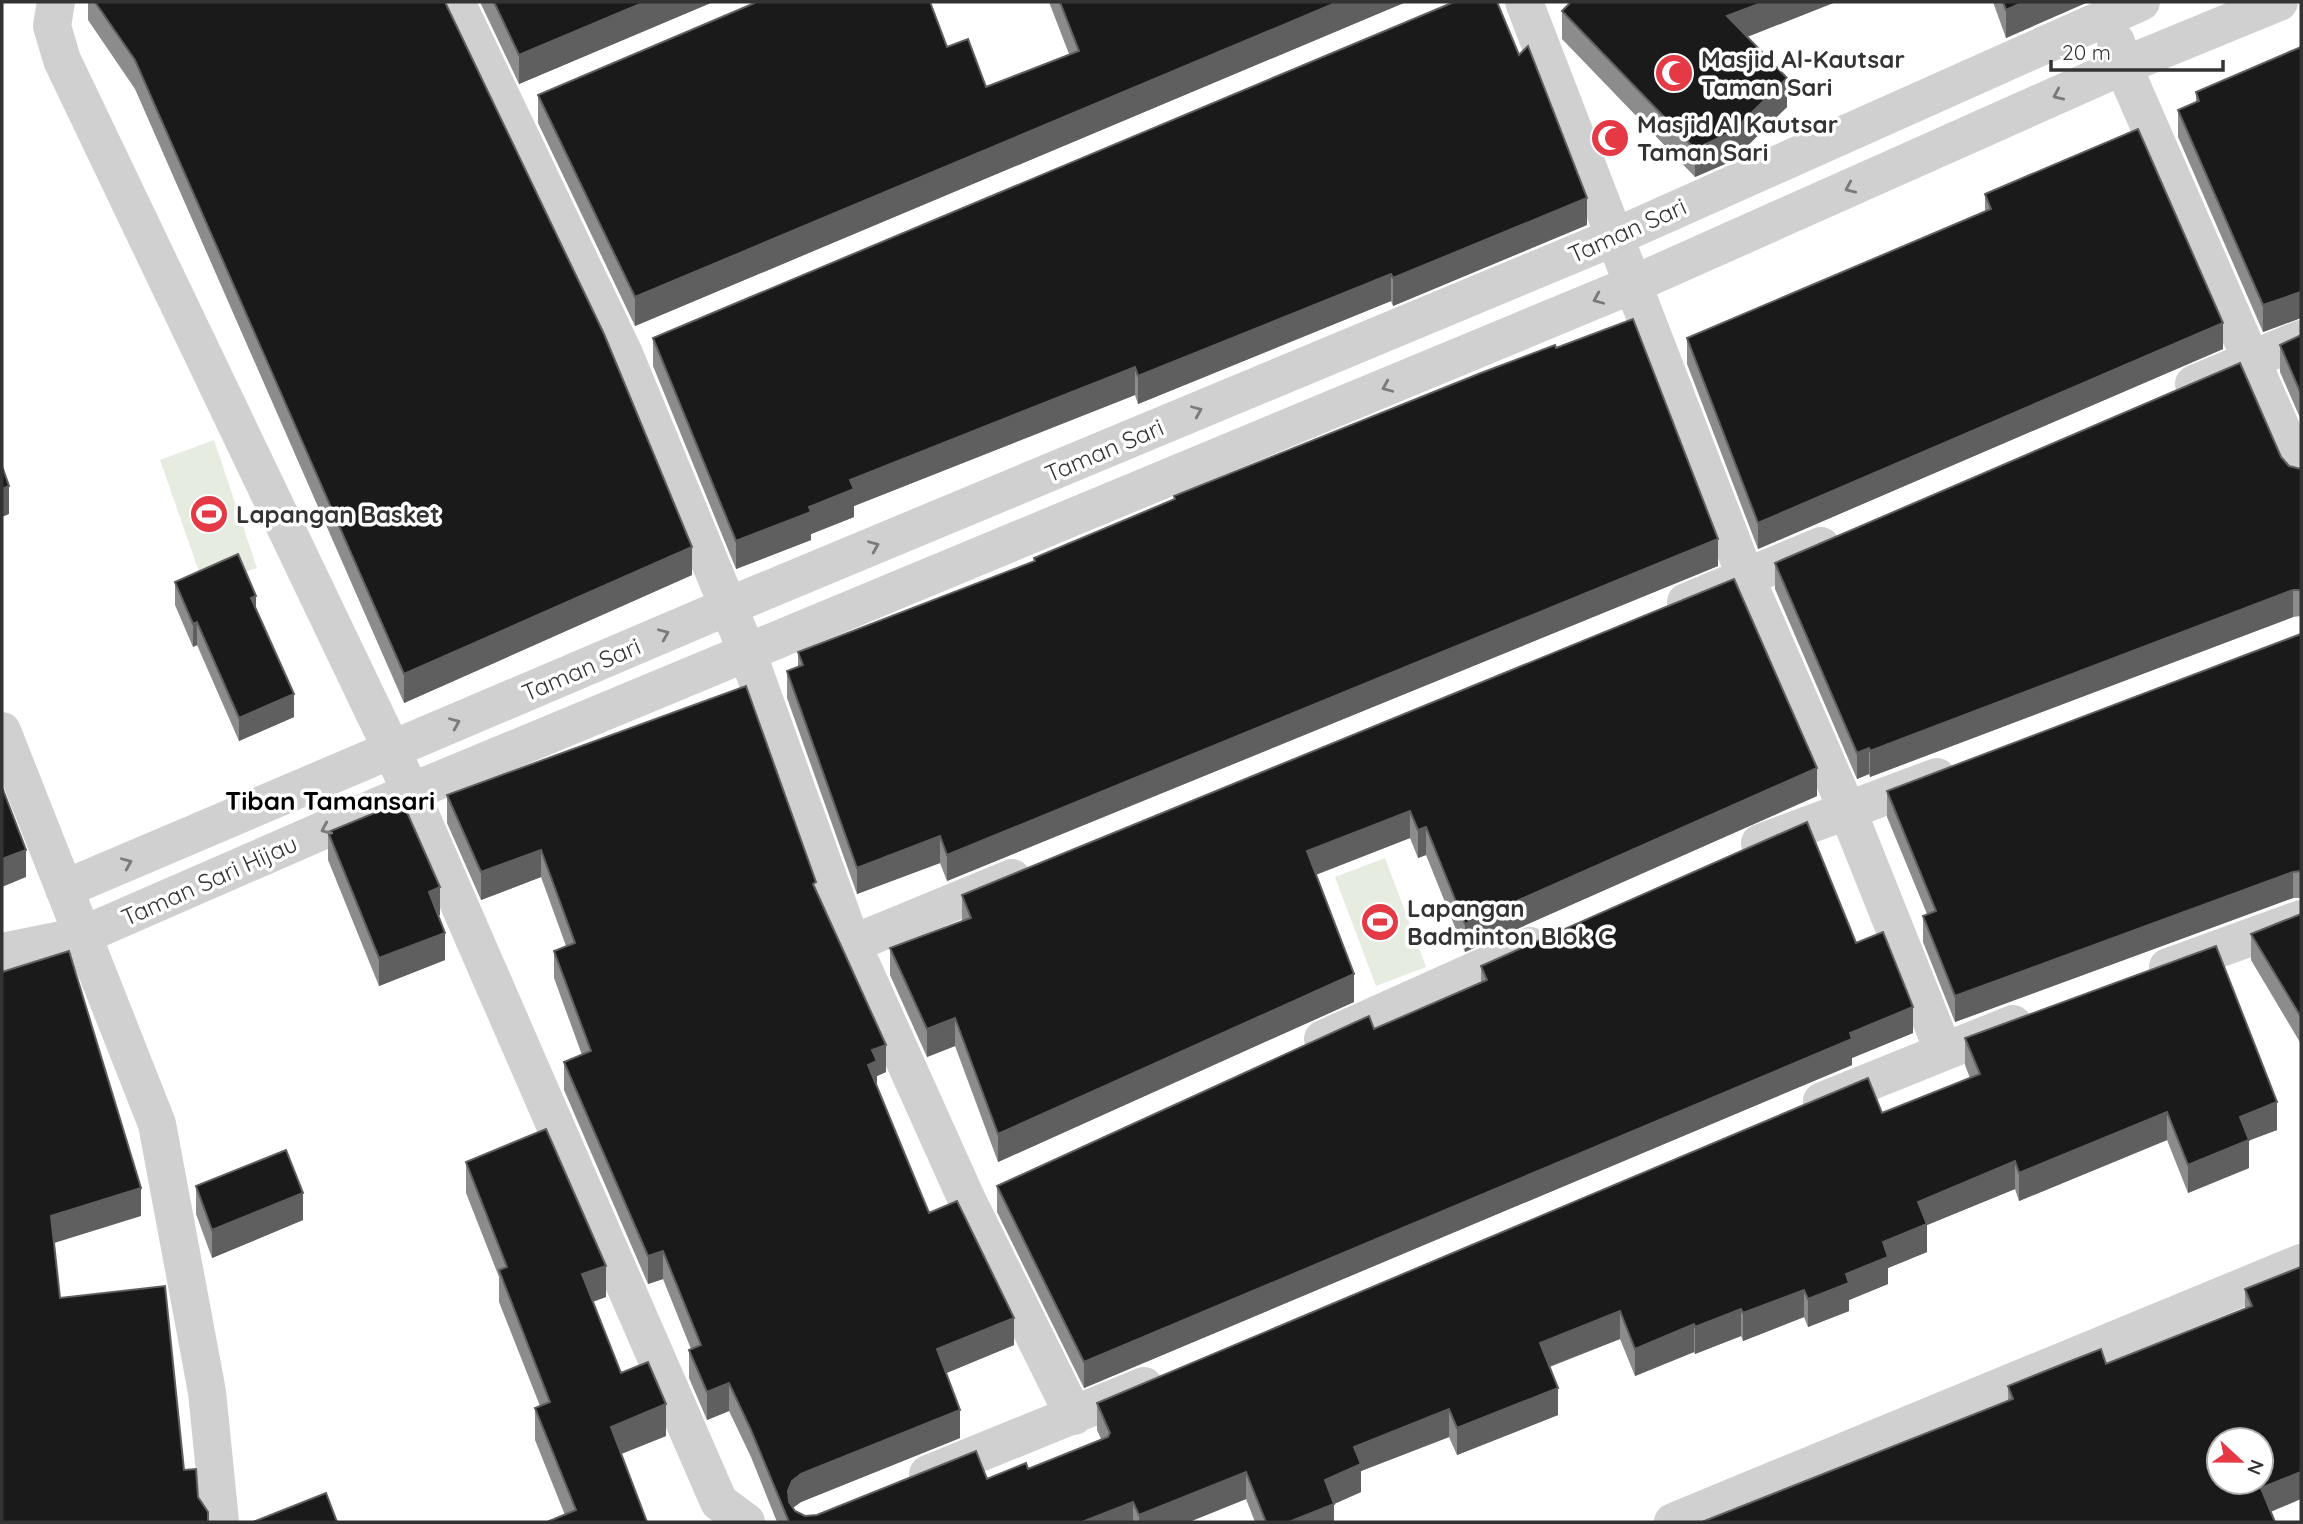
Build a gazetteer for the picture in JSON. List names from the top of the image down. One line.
{"streets":{"street":["Taman Sari","Taman Sari Hijau"]},"crossings":[["Taman Sari","Taman Sari Hijau"]],"one_way":["Taman Sari Hijau"],"districts":["Tiban Tamansari"],"places":{"mosque":["Masjid Al-Kautsar Taman Sari","Masjid Al Kautsar Taman Sari"],"sports":["Lapangan Basket","Lapangan Badminton Blok C"]},"scale_bar":"20 m","north":"right"}
